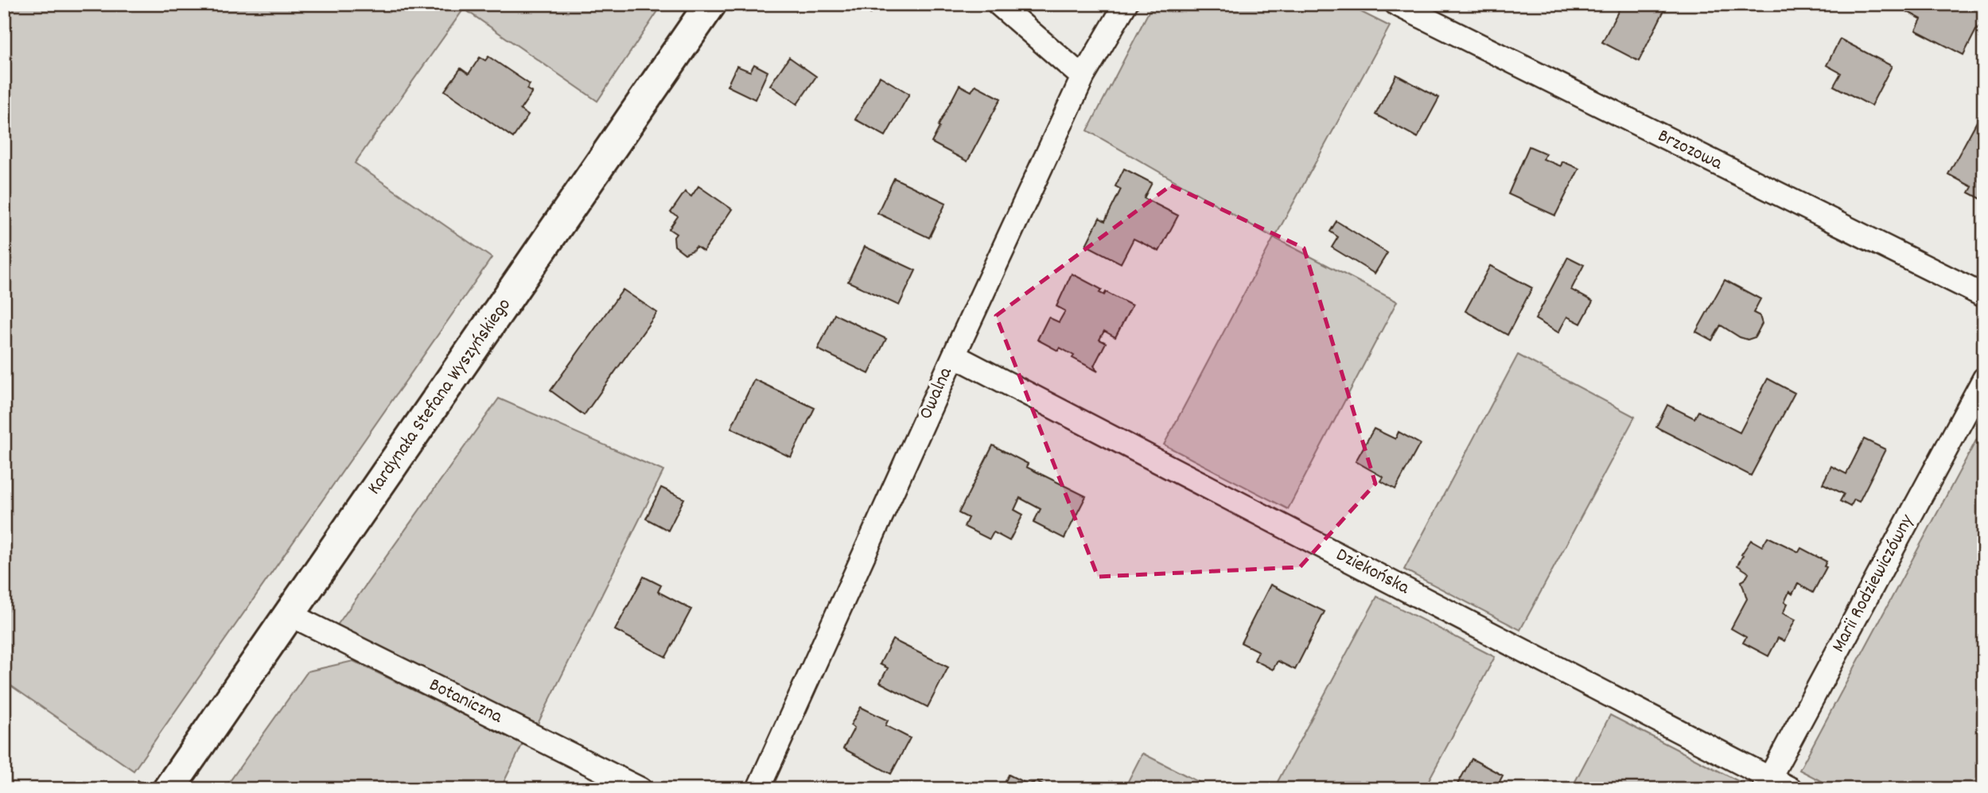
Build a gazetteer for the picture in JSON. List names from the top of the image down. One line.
{"streets":{"main road":["Kardynała Stefana Wyszyńskiego"],"street":["Brzozowa","Owalna","Dziekońska","Marii Rodziewiczówny","Botaniczna"]},"crossings":[["Owalna","Dziekońska"],["Kardynała Stefana Wyszyńskiego","Botaniczna"],["Dziekońska","Marii Rodziewiczówny"]]}
